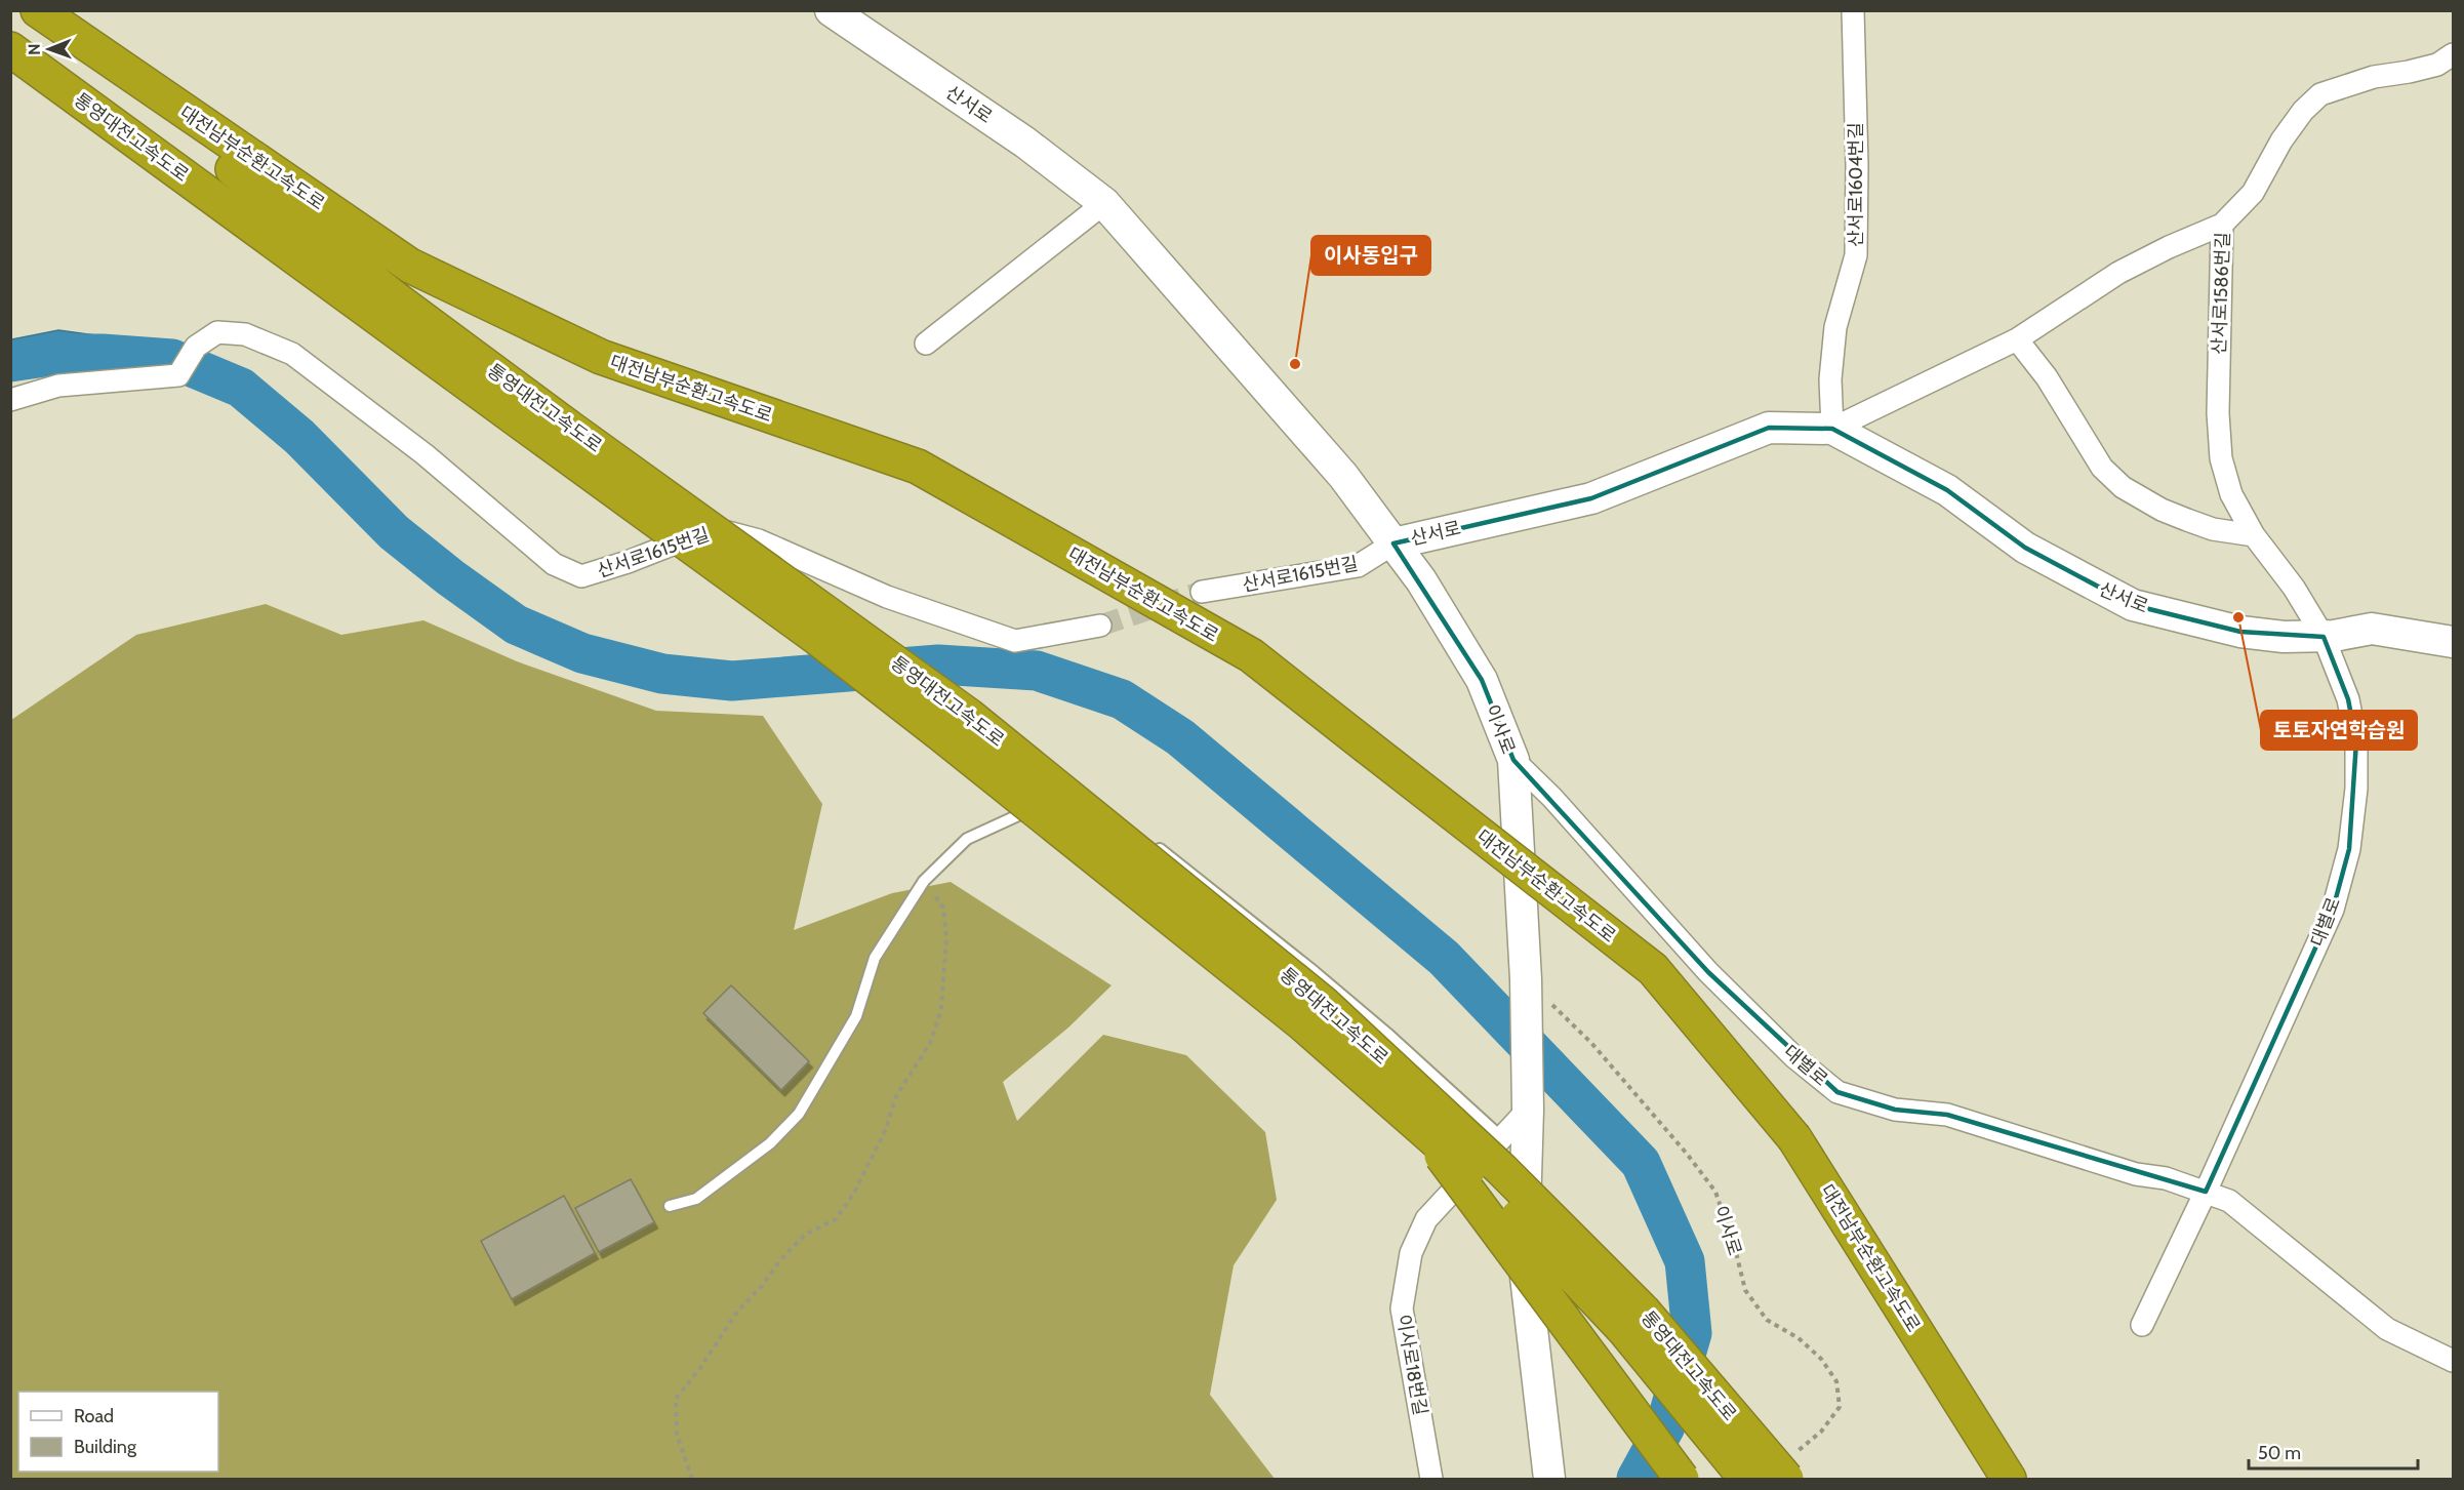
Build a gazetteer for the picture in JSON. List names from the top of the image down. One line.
{"streets":{"highway":["통영대전고속도로","대전남부순환고속도로"],"street":["산서로","산서로1604번길","산서로1586번길","산서로1615번길","이사로","대별로","이사로18번길"]},"crossings":[["산서로","산서로1604번길"],["산서로","산서로1586번길"],["산서로","산서로1615번길"],["산서로","이사로"],["산서로","대별로"],["통영대전고속도로","대전남부순환고속도로"],["통영대전고속도로","이사로"],["산서로1586번길","대별로"],["산서로1615번길","이사로"],["이사로","대별로"],["이사로","이사로18번길"]],"places":["이사동입구","토토자연학습원"],"legend":["Road","Building"],"scale_bar":"50 m","north":"left"}
